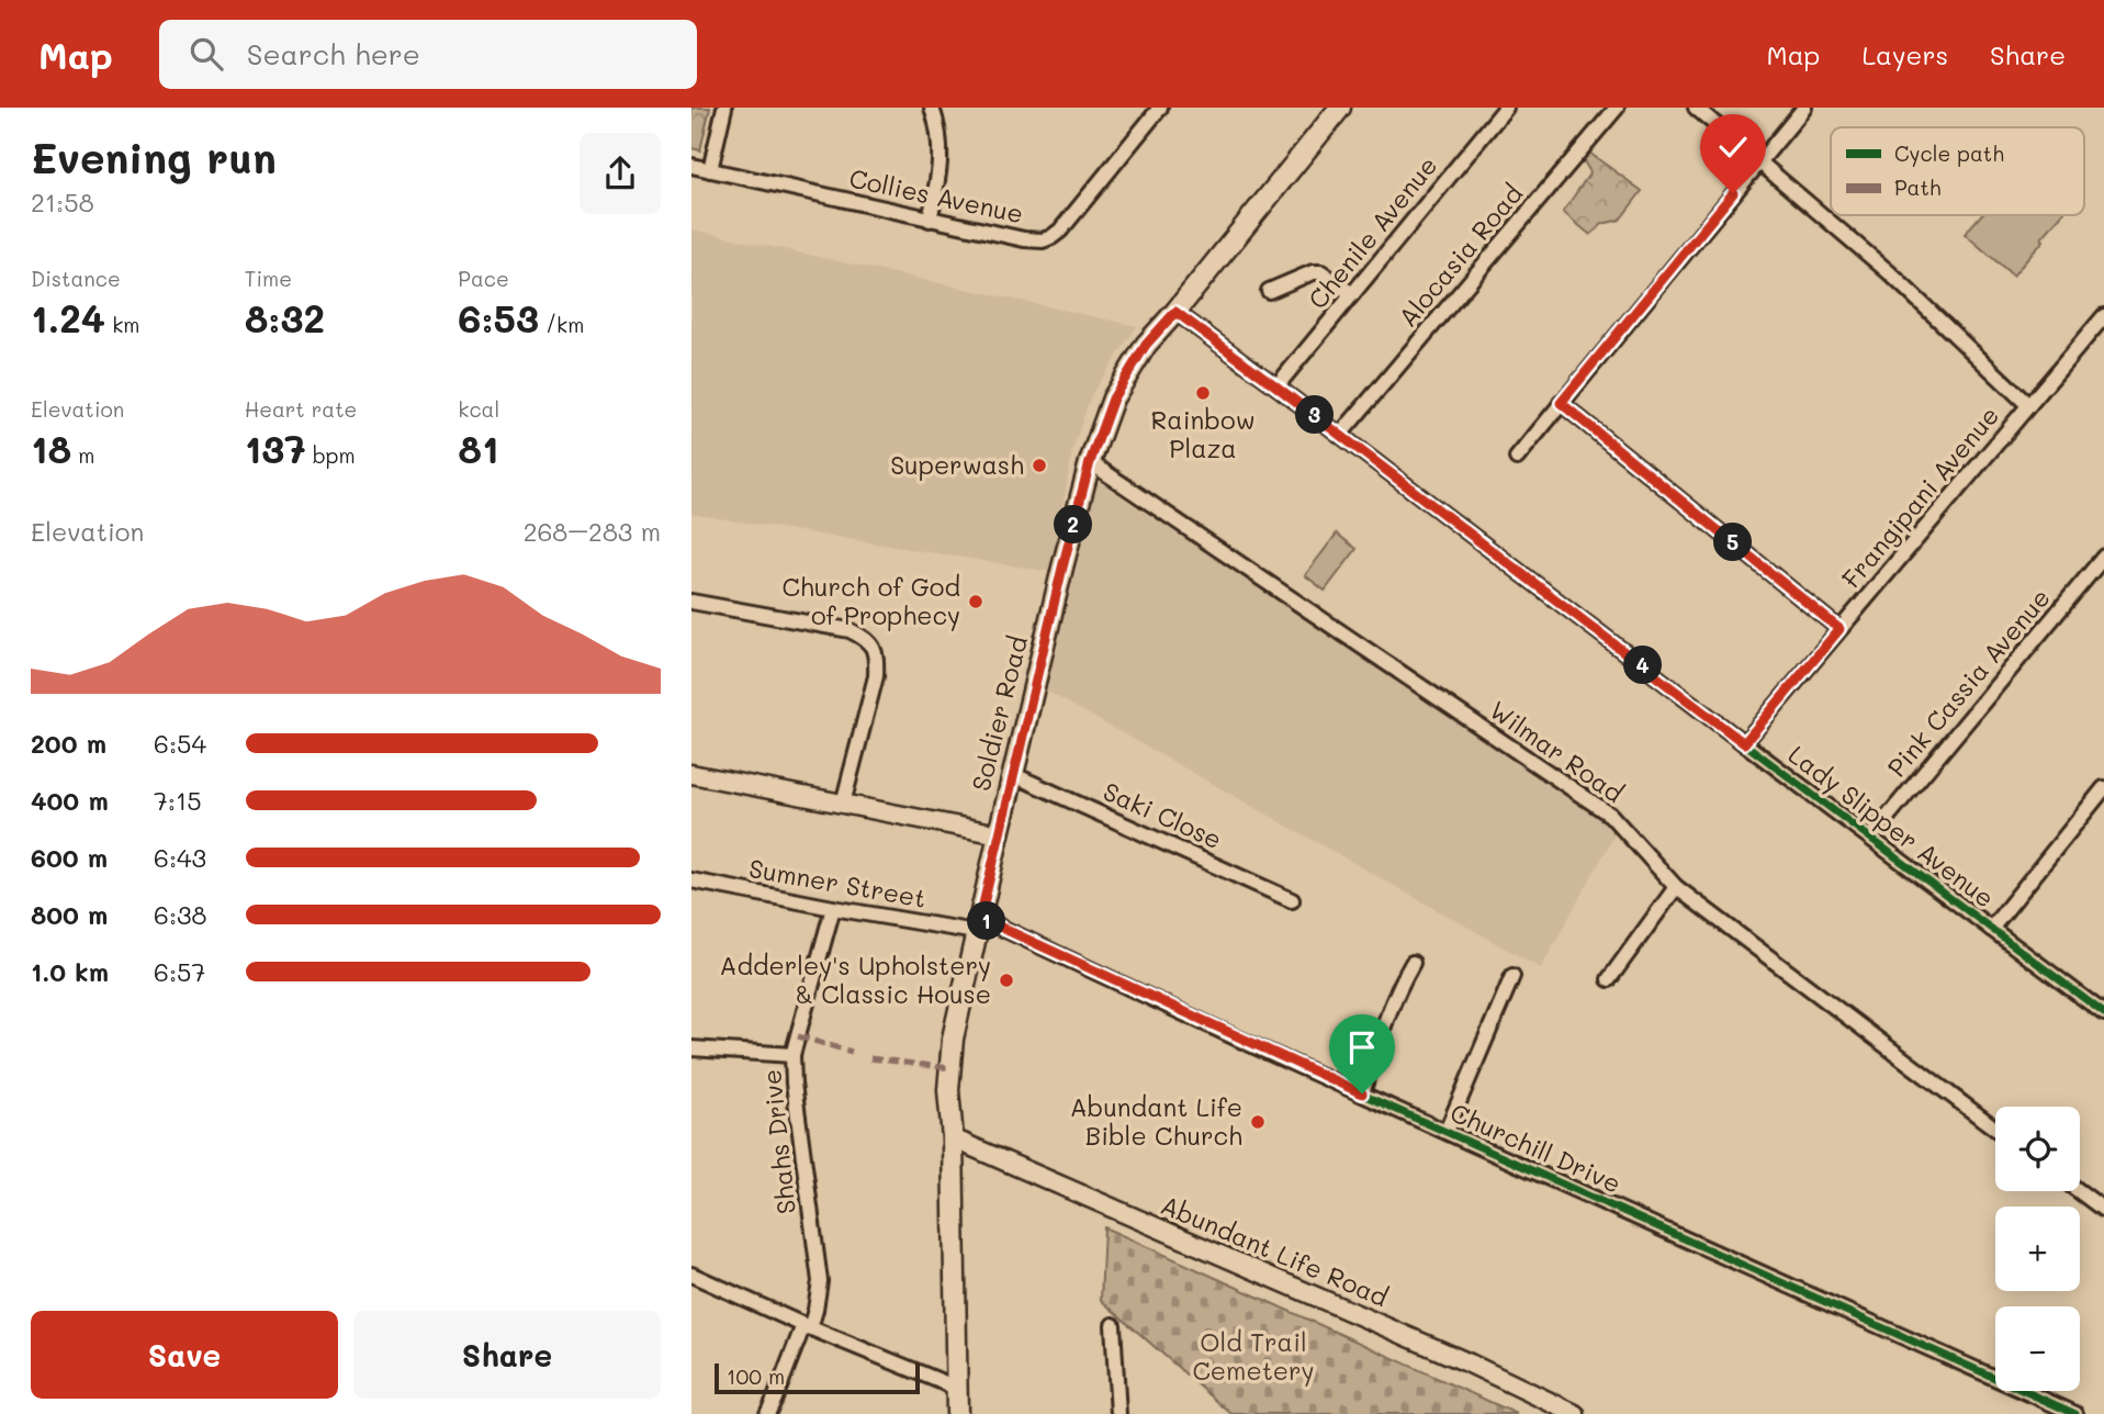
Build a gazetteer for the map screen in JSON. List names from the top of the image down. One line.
{"streets":{"main road":["Soldier Road"],"street":["Collies Avenue","Chenile Avenue","Alocasia Road","Frangipani Avenue","Pink Cassia Avenue","Wilmar Road","Saki Close","Lady Slipper Avenue","Sumner Street","Shahs Drive","Churchill Drive","Abundant Life Road"]},"crossings":[["Chenile Avenue","Lady Slipper Avenue"],["Alocasia Road","Lady Slipper Avenue"],["Frangipani Avenue","Lady Slipper Avenue"],["Pink Cassia Avenue","Lady Slipper Avenue"],["Soldier Road","Wilmar Road"],["Soldier Road","Saki Close"],["Soldier Road","Lady Slipper Avenue"],["Soldier Road","Sumner Street"],["Soldier Road","Churchill Drive"],["Soldier Road","Abundant Life Road"],["Sumner Street","Shahs Drive"],["Sumner Street","Churchill Drive"]],"parks":["Old Trail Cemetery"],"places":["Rainbow Plaza","Superwash","Church of God of Prophecy","Adderley's Upholstery & Classic House","Abundant Life Bible Church"],"legend":["Cycle path","Path"],"scale_bar":"100 m","page":{"header":"Map","search":"Search here","nav":["Map","Layers","Share"],"heading":["Evening run","21:58"],"stats":[["Distance","1.24 km"],["Time","8:32"],["Pace","6:53 /km"],["Elevation","18 m"],["Heart rate","137 bpm"],["kcal","81"]],"pins":["3","2","5","4","1"],"chart":["Elevation","268–283 m"],"list":[{"name":"200 m","note":"6:54"},{"name":"400 m","note":"7:15"},{"name":"600 m","note":"6:43"},{"name":"800 m","note":"6:38"},{"name":"1.0 km","note":"6:57"}],"map_buttons":["+","−"],"buttons":["Save","Share"],"scale":"100 m"}}
